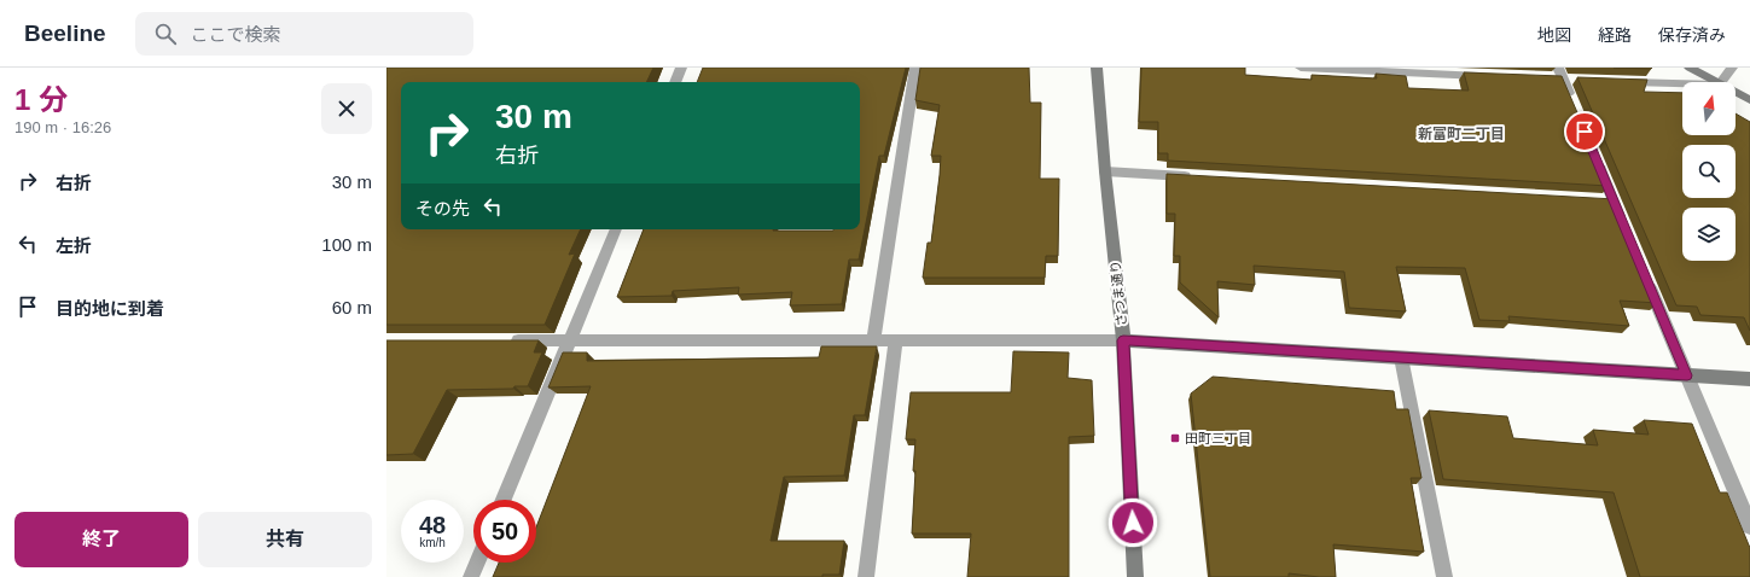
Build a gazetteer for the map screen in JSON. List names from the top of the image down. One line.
{"streets":{"street":["さつま通り"]},"districts":["新富町二丁目"],"places":{"transit":["田町三丁目"]},"north":"top","page":{"header":"Beeline","search":"ここで検索","nav":["地図","経路","保存済み"],"heading":["1 分","190 m · 16:26"],"turn":["30 m","右折"],"list":[{"name":"右折","value":"30 m"},{"name":"左折","value":"100 m"},{"name":"目的地に到着","value":"60 m"}],"then":"その先","speed":"48 km/h","limit":"50","buttons":["終了","共有"]}}
